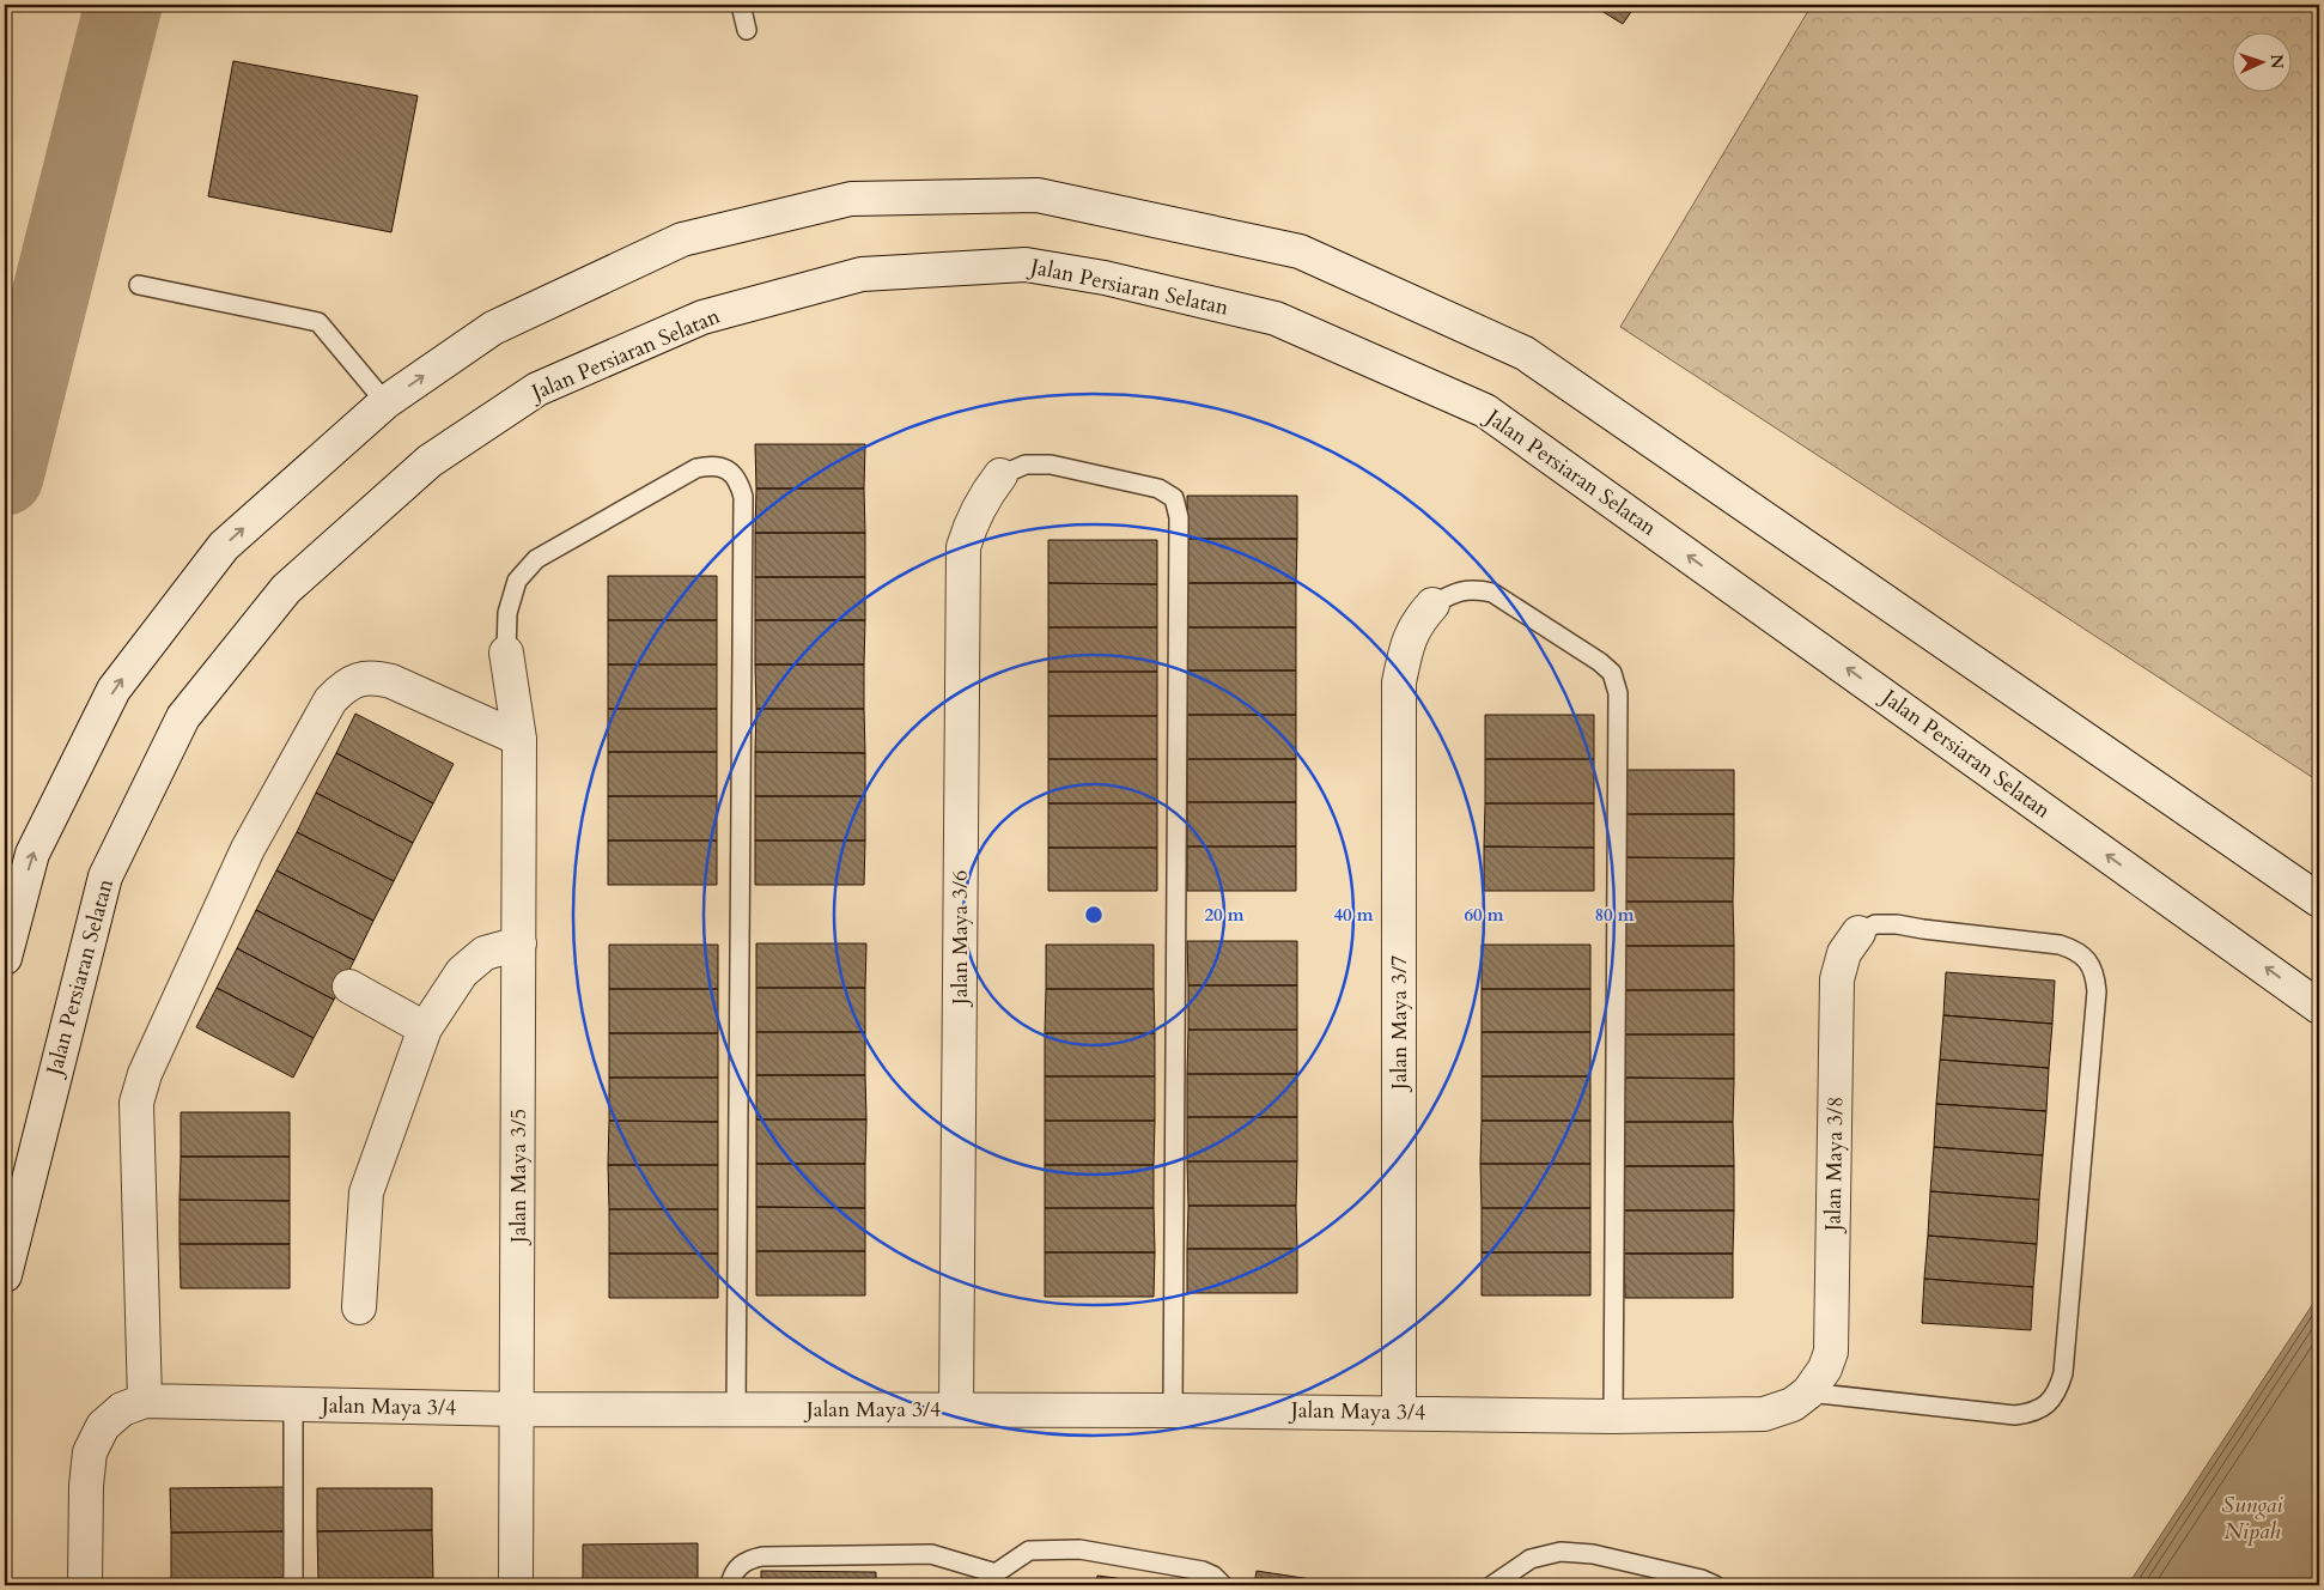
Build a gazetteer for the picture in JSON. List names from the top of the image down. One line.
{"streets":{"street":["Jalan Persiaran Selatan","Jalan Maya 3/6","Jalan Maya 3/7","Jalan Maya 3/8","Jalan Maya 3/5","Jalan Maya 3/4"]},"crossings":[["Jalan Maya 3/6","Jalan Maya 3/4"],["Jalan Maya 3/7","Jalan Maya 3/4"],["Jalan Maya 3/8","Jalan Maya 3/4"],["Jalan Maya 3/5","Jalan Maya 3/4"]],"water":["Sungai Nipah"],"north":"right","rings":["20 m","40 m","60 m","80 m"]}
